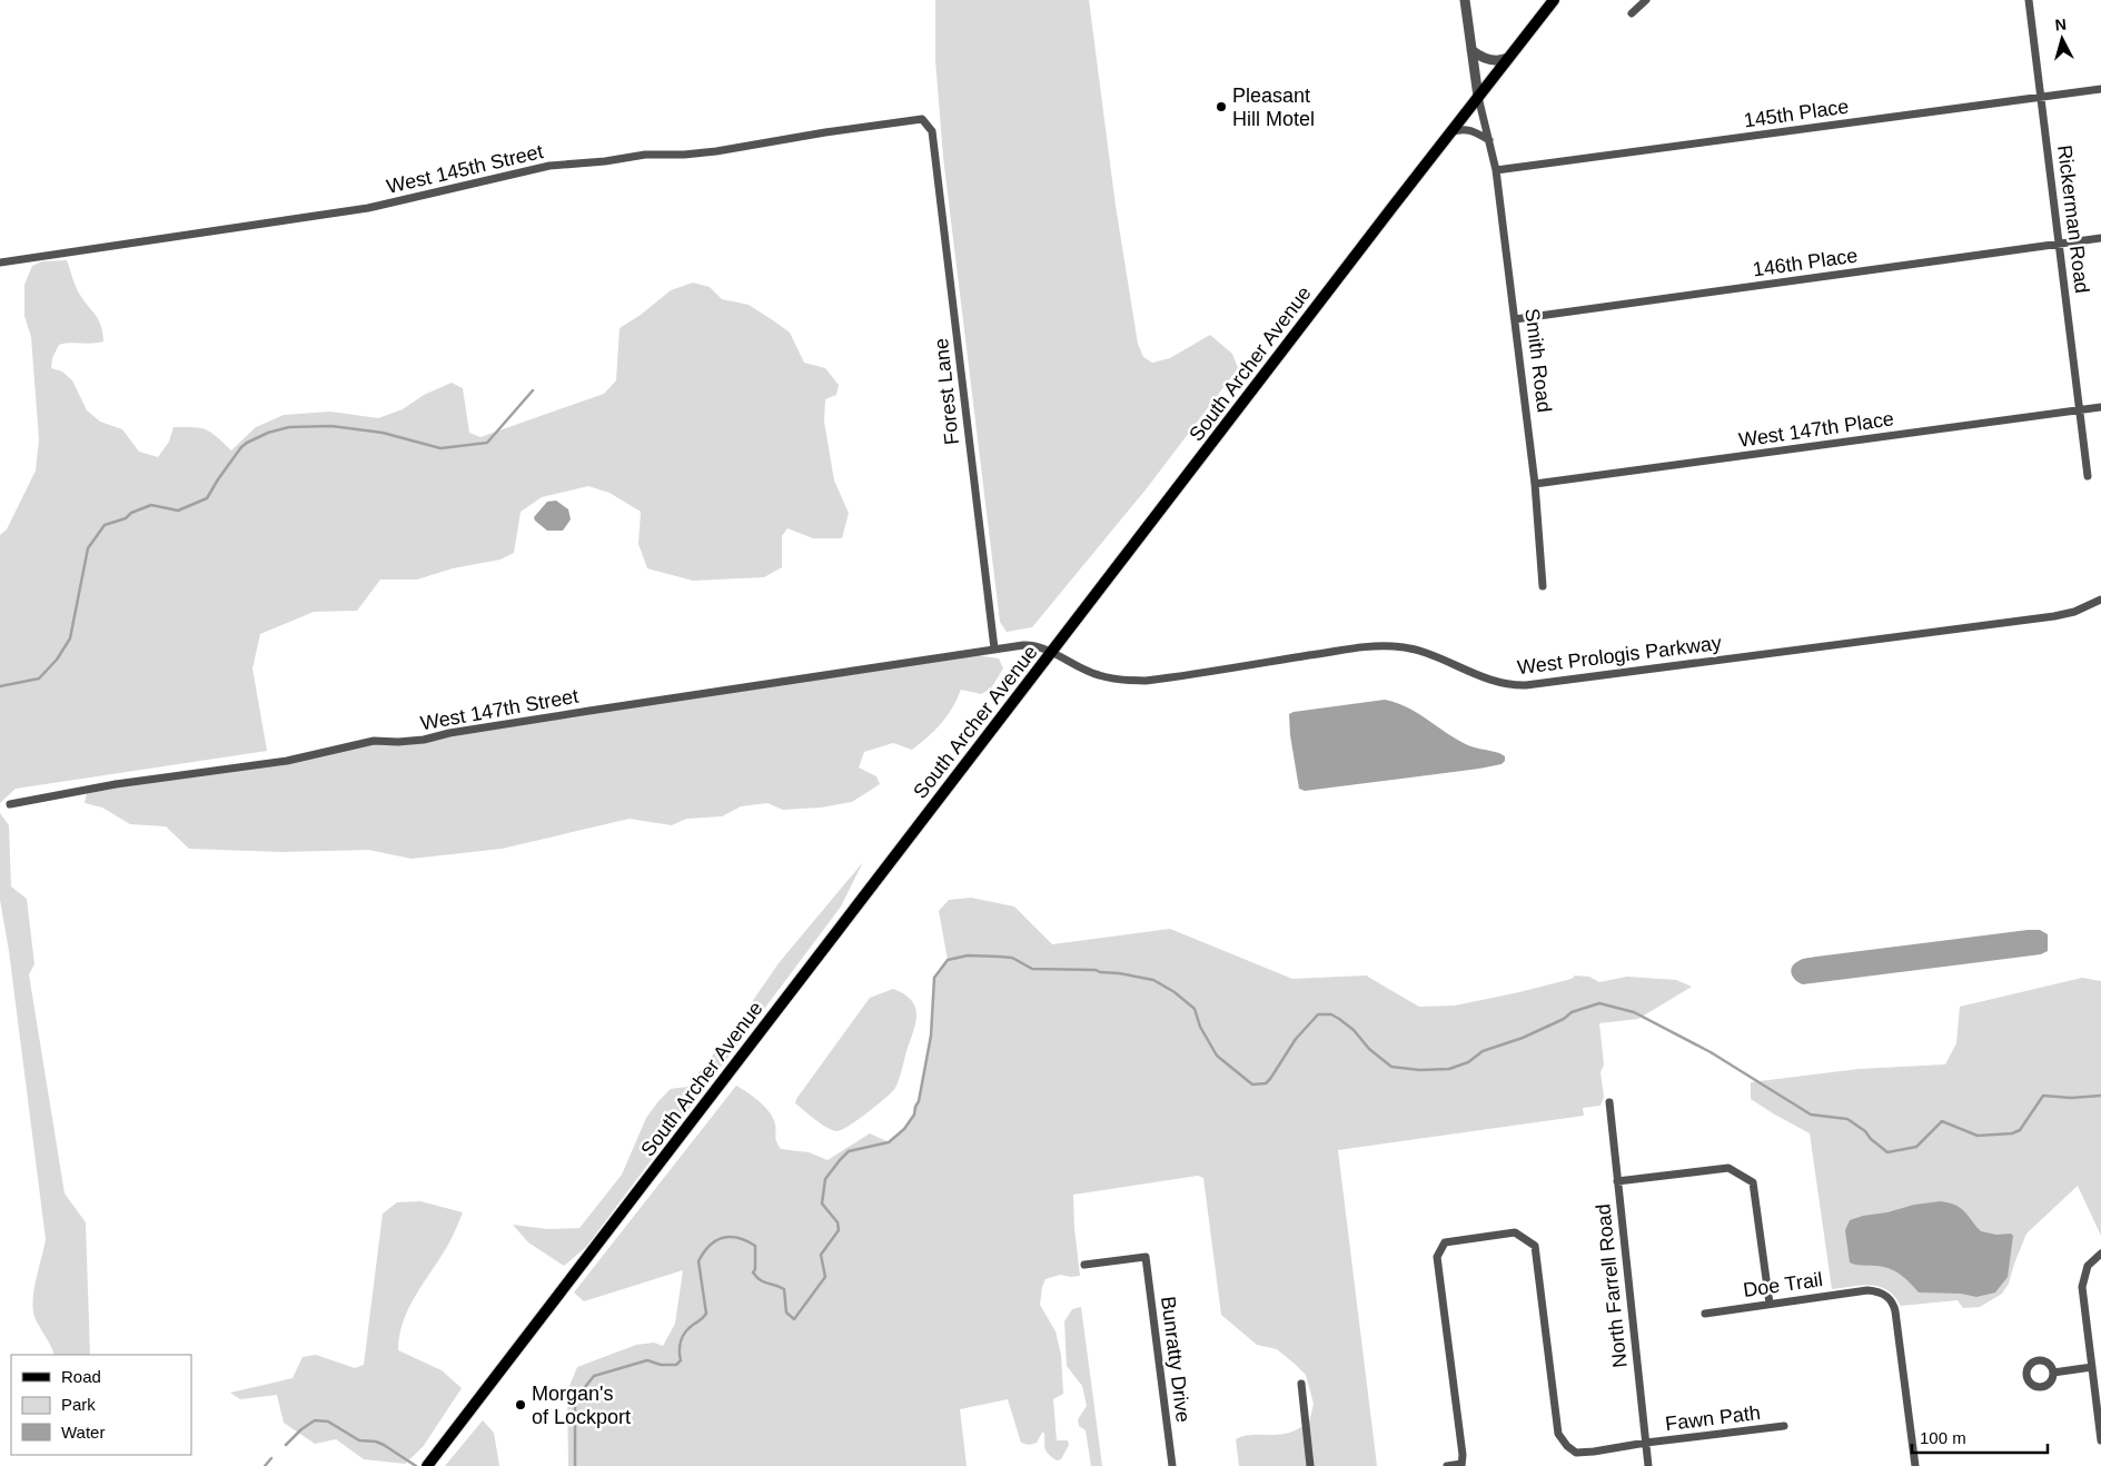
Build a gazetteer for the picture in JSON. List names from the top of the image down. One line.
{"streets":{"main road":["South Archer Avenue"],"street":["145th Place","West 145th Street","Rickerman Road","146th Place","Smith Road","Forest Lane","West 147th Place","West Prologis Parkway","West 147th Street","Doe Trail","North Farrell Road","Bunratty Drive","Fawn Path"]},"crossings":[["145th Place","Rickerman Road"],["145th Place","Smith Road"],["West 145th Street","Forest Lane"],["Rickerman Road","146th Place"],["Rickerman Road","West 147th Place"],["146th Place","Smith Road"],["Smith Road","South Archer Avenue"],["Smith Road","West 147th Place"],["South Archer Avenue","West Prologis Parkway"],["Forest Lane","West Prologis Parkway"],["Forest Lane","West 147th Street"],["West Prologis Parkway","West 147th Street"],["North Farrell Road","Fawn Path"]],"places":["Pleasant Hill Motel","Morgan's of Lockport"],"legend":["Road","Park","Water"],"scale_bar":"100 m","north":"top"}
